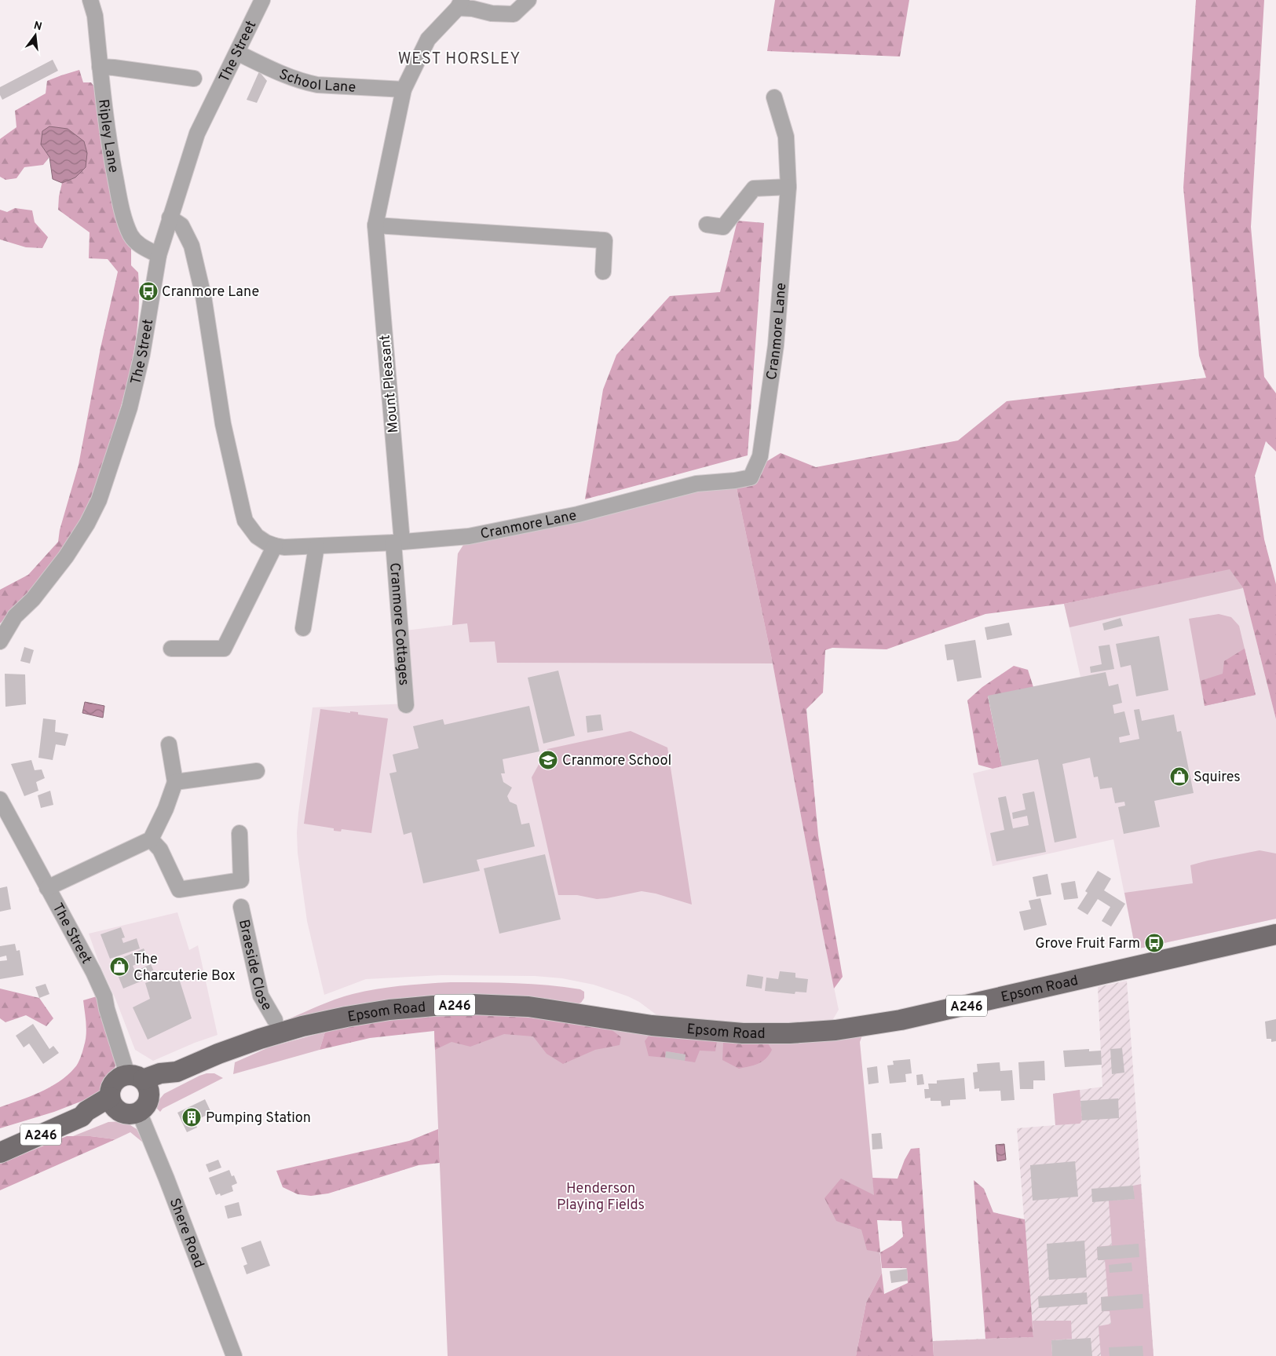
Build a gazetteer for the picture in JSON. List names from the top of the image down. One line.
{"streets":{"main road":["Epsom Road","A246"],"street":["The Street","School Lane","Ripley Lane","Cranmore Lane","Mount Pleasant","Cranmore Cottages","Braeside Close","Shere Road"]},"crossings":[["The Street","School Lane"],["The Street","Ripley Lane"],["The Street","Cranmore Lane"],["The Street","Epsom Road"],["The Street","A246"],["The Street","Shere Road"],["School Lane","Mount Pleasant"],["Cranmore Lane","Mount Pleasant"],["Cranmore Lane","Cranmore Cottages"],["Mount Pleasant","Cranmore Cottages"],["Epsom Road","A246"],["Epsom Road","Shere Road"],["A246","Shere Road"]],"districts":["WEST HORSLEY"],"parks":["Henderson Playing Fields"],"places":{"bus stop":["Cranmore Lane","Grove Fruit Farm"],"school or university":["Cranmore School"],"shop":["Squires","The Charcuterie Box"],"building":["Pumping Station"]},"north":"top"}
